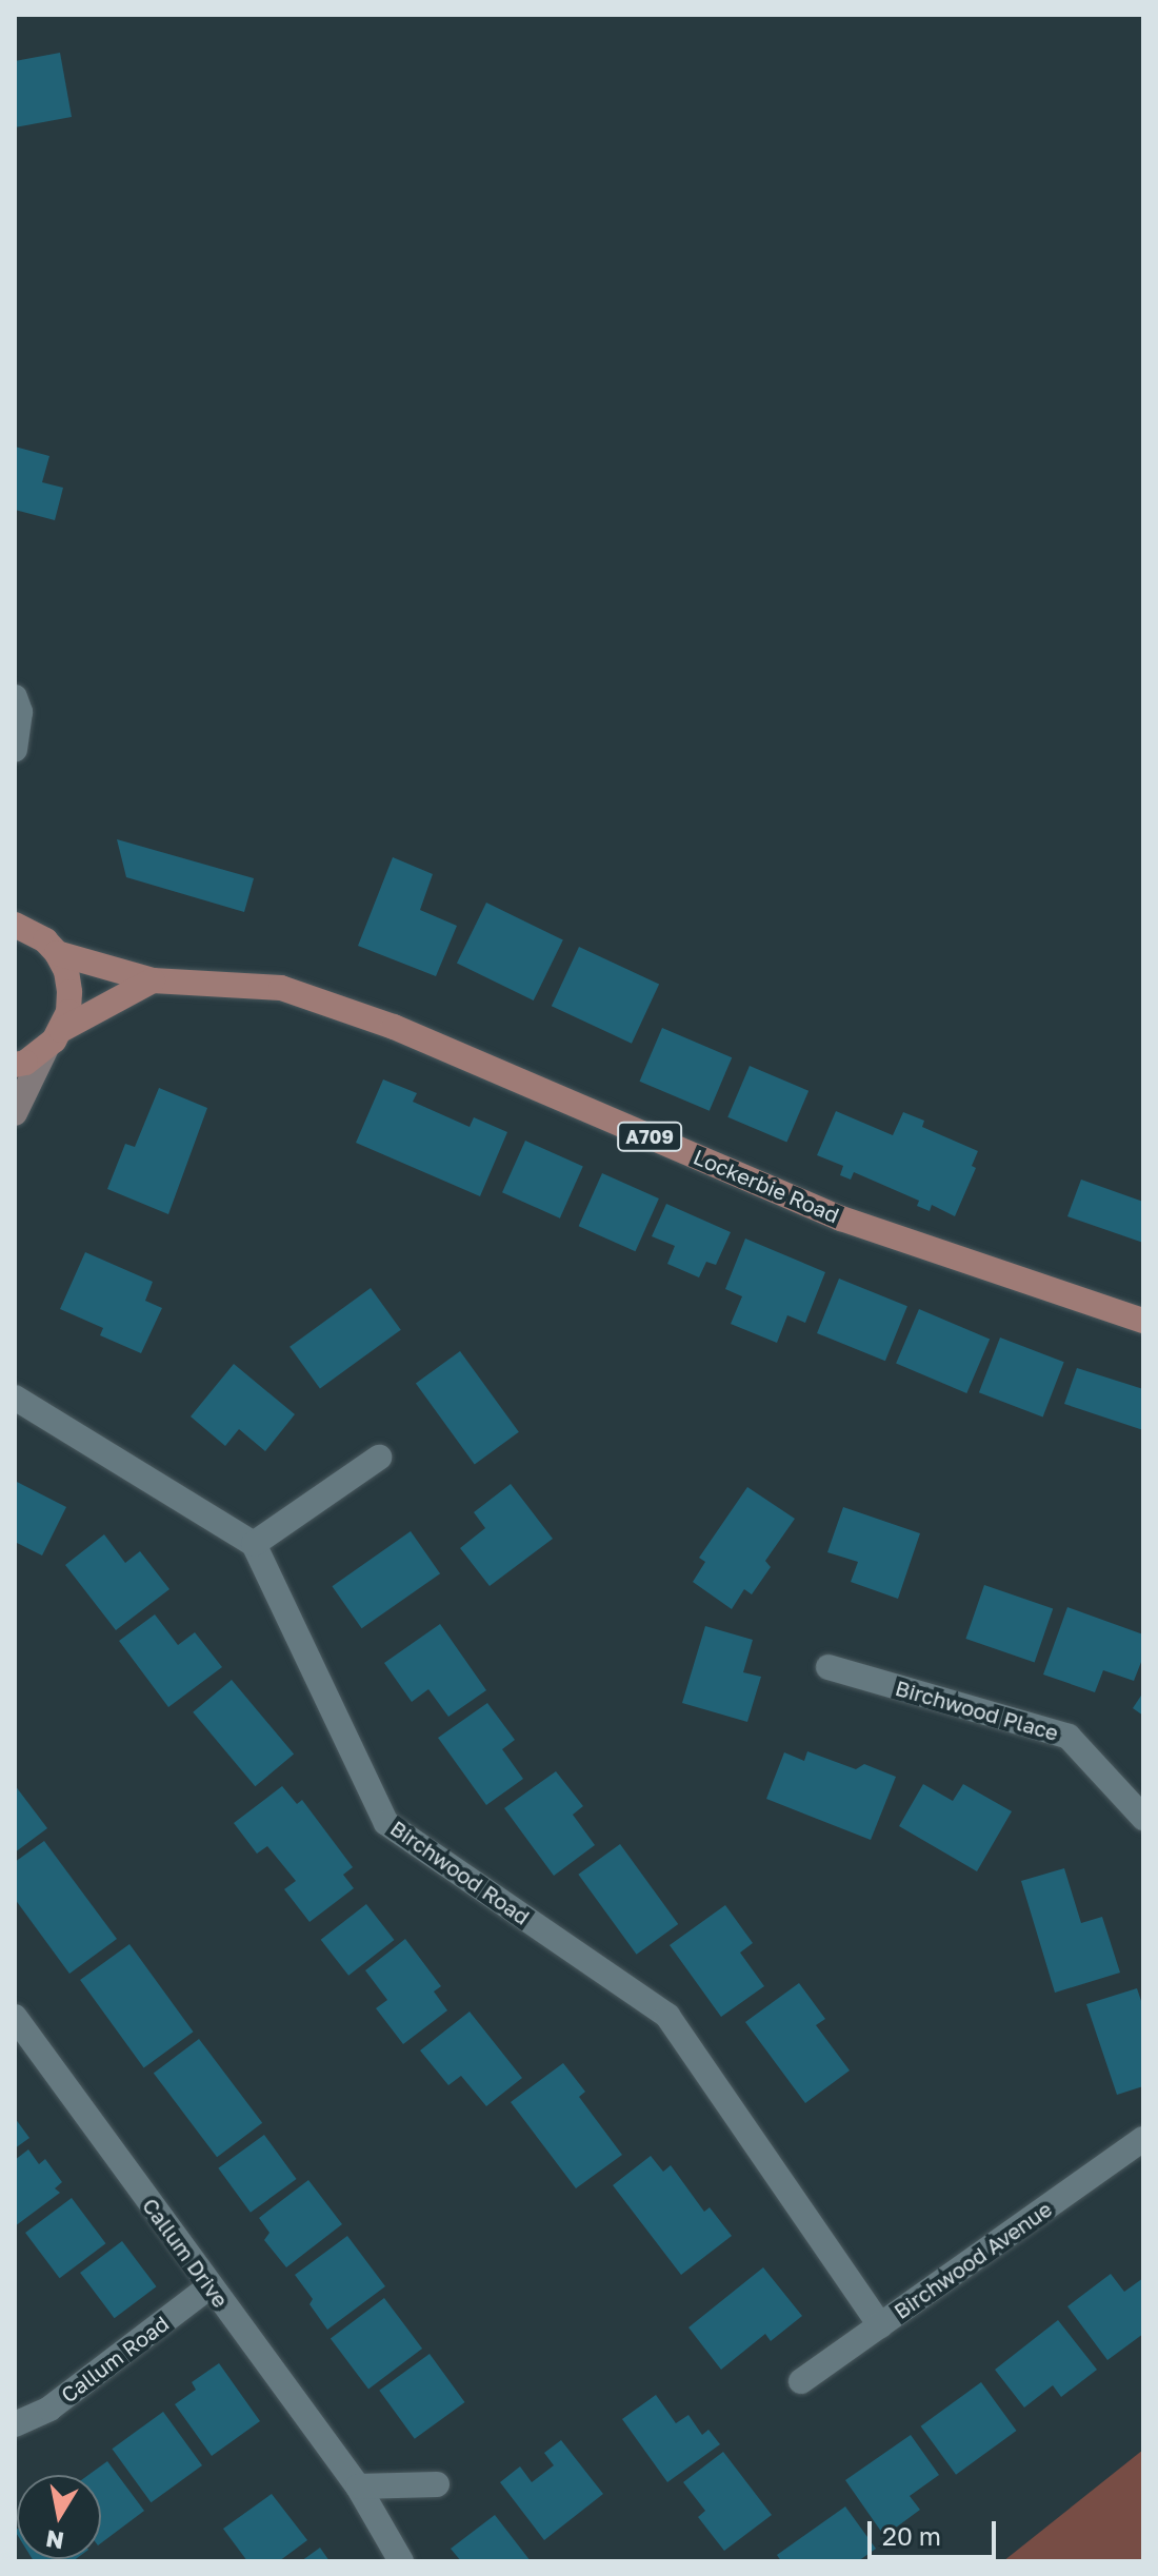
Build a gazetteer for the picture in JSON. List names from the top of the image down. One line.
{"streets":{"main road":["A709","Lockerbie Road"],"street":["Birchwood Place","Birchwood Road","Callum Drive","Birchwood Avenue","Callum Road"]},"crossings":[["A709","Lockerbie Road"],["Birchwood Road","Birchwood Avenue"],["Callum Drive","Callum Road"]],"scale_bar":"20 m","north":"bottom"}
